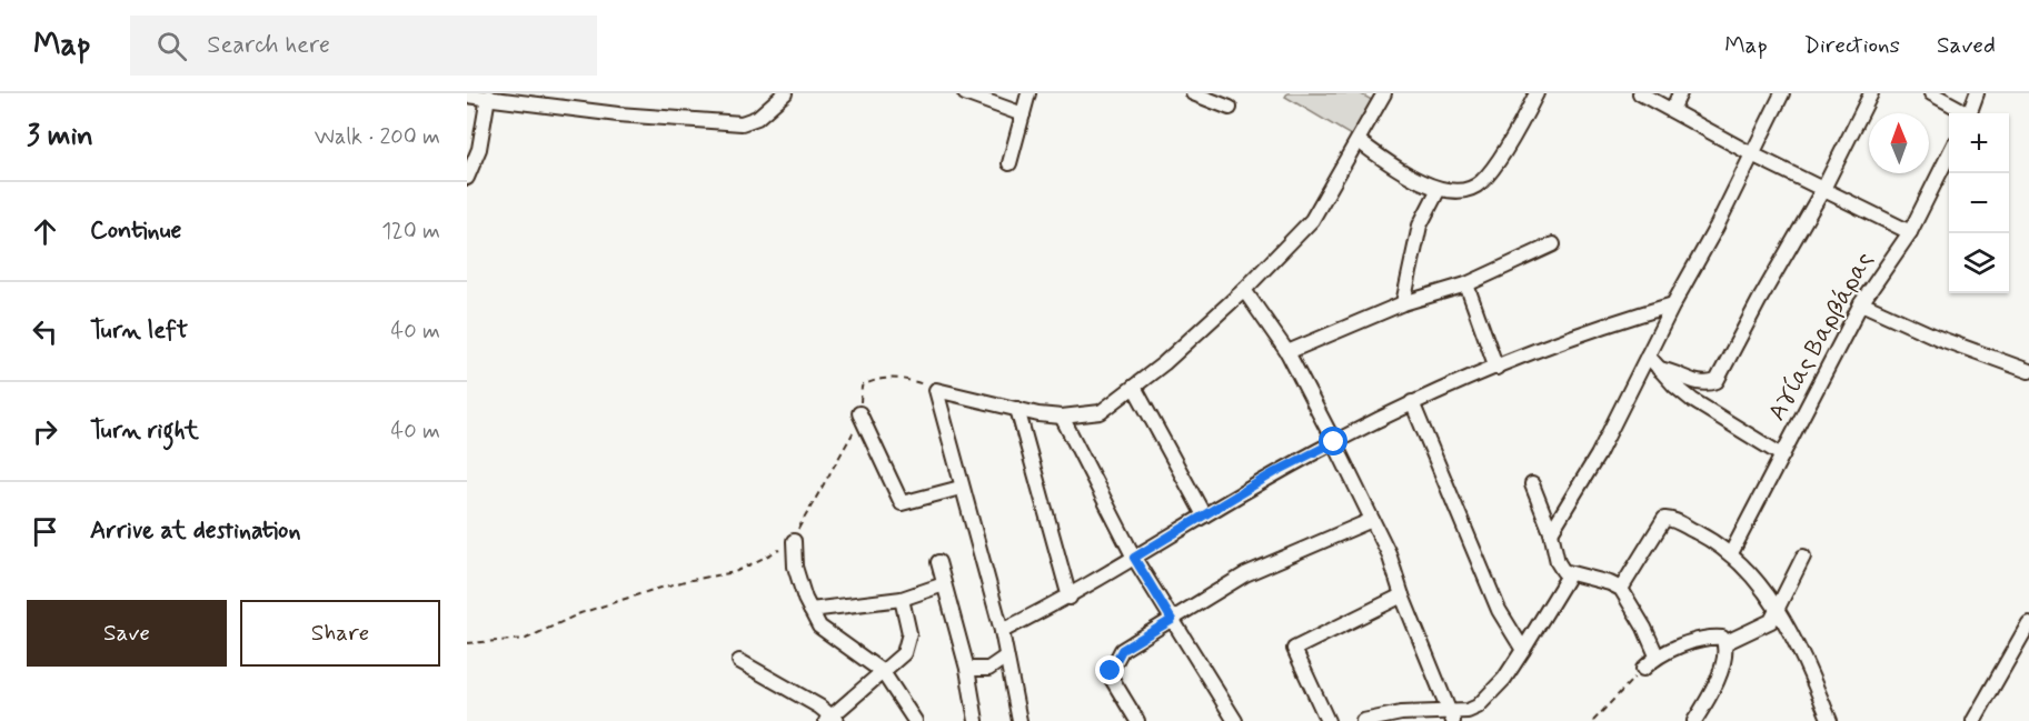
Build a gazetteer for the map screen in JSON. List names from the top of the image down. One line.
{"streets":{"street":["Αγίας Βαρβάρας"]},"north":"top","page":{"header":"Map","search":"Search here","nav":["Map","Directions","Saved"],"heading":["3 min","Walk · 200 m"],"map_buttons":["+","−"],"list":[["Continue","120 m"],["Turn left","40 m"],["Turn right","40 m"],"Arrive at destination"],"buttons":["Save","Share"]}}
